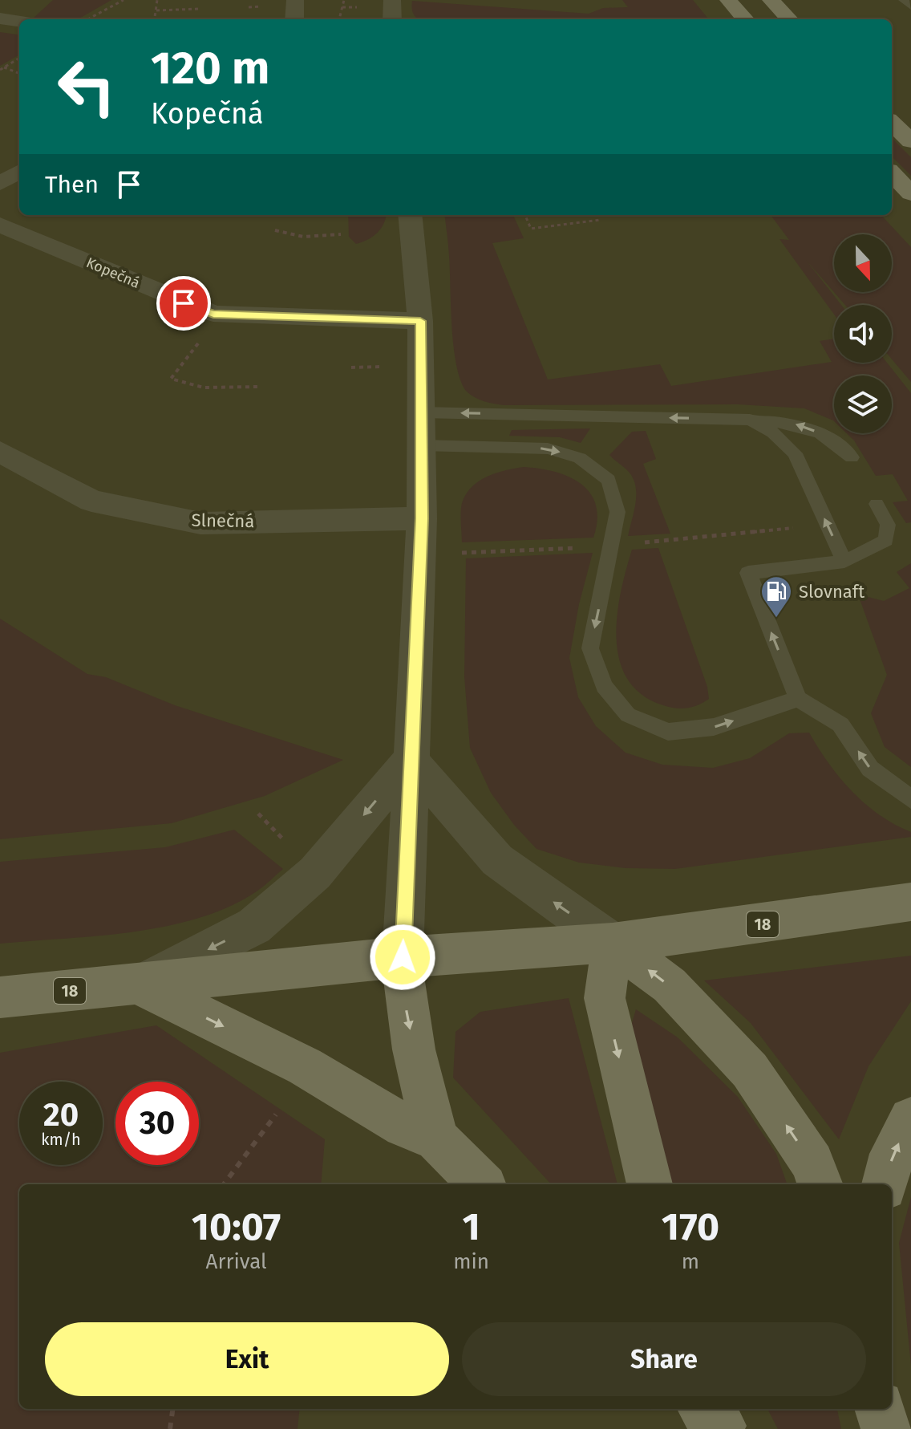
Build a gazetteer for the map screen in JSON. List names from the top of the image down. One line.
{"streets":{"main road":["18"],"street":["Kopečná","Slnečná"]},"places":{"fuel station":["Slovnaft"]},"north":"bottom","page":{"turn":["120 m","Kopečná"],"then":"Then","speed":"20 km/h","limit":"30","eta":["10:07","Arrival","1","min","170","m"],"buttons":["Exit","Share"]}}
